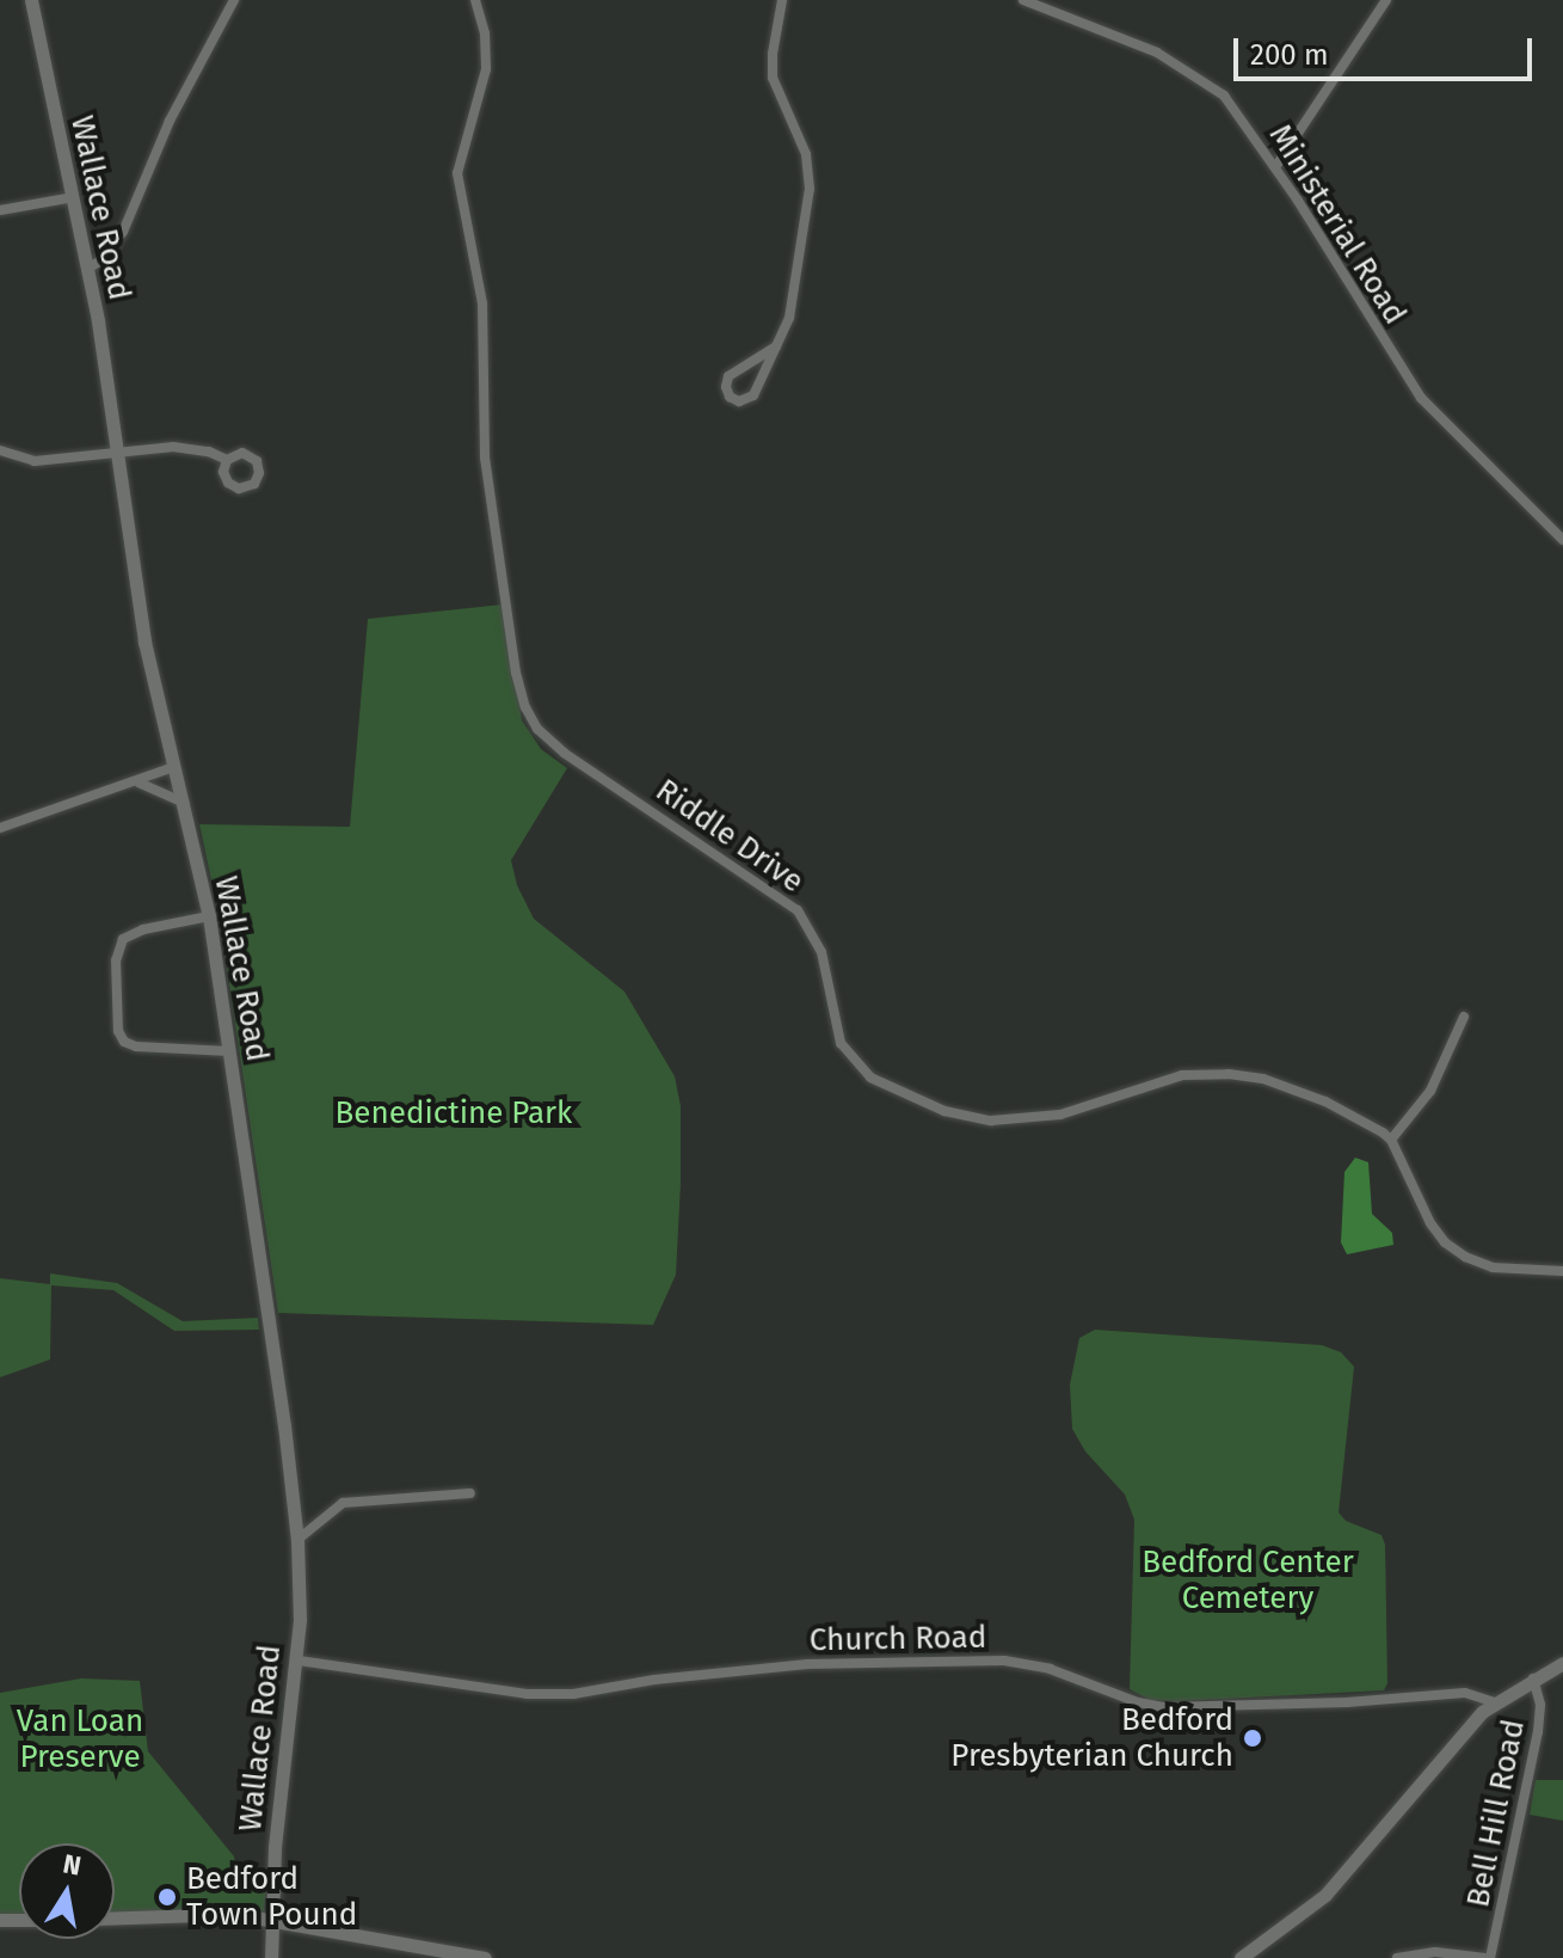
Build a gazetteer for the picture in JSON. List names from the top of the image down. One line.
{"streets":{"street":["Wallace Road","Ministerial Road","Riddle Drive","Church Road","Bell Hill Road"]},"crossings":[["Wallace Road","Church Road"]],"parks":["Benedictine Park","Bedford Center Cemetery","Van Loan Preserve"],"places":["Bedford Presbyterian Church","Bedford Town Pound"],"scale_bar":"200 m","north":"top"}
